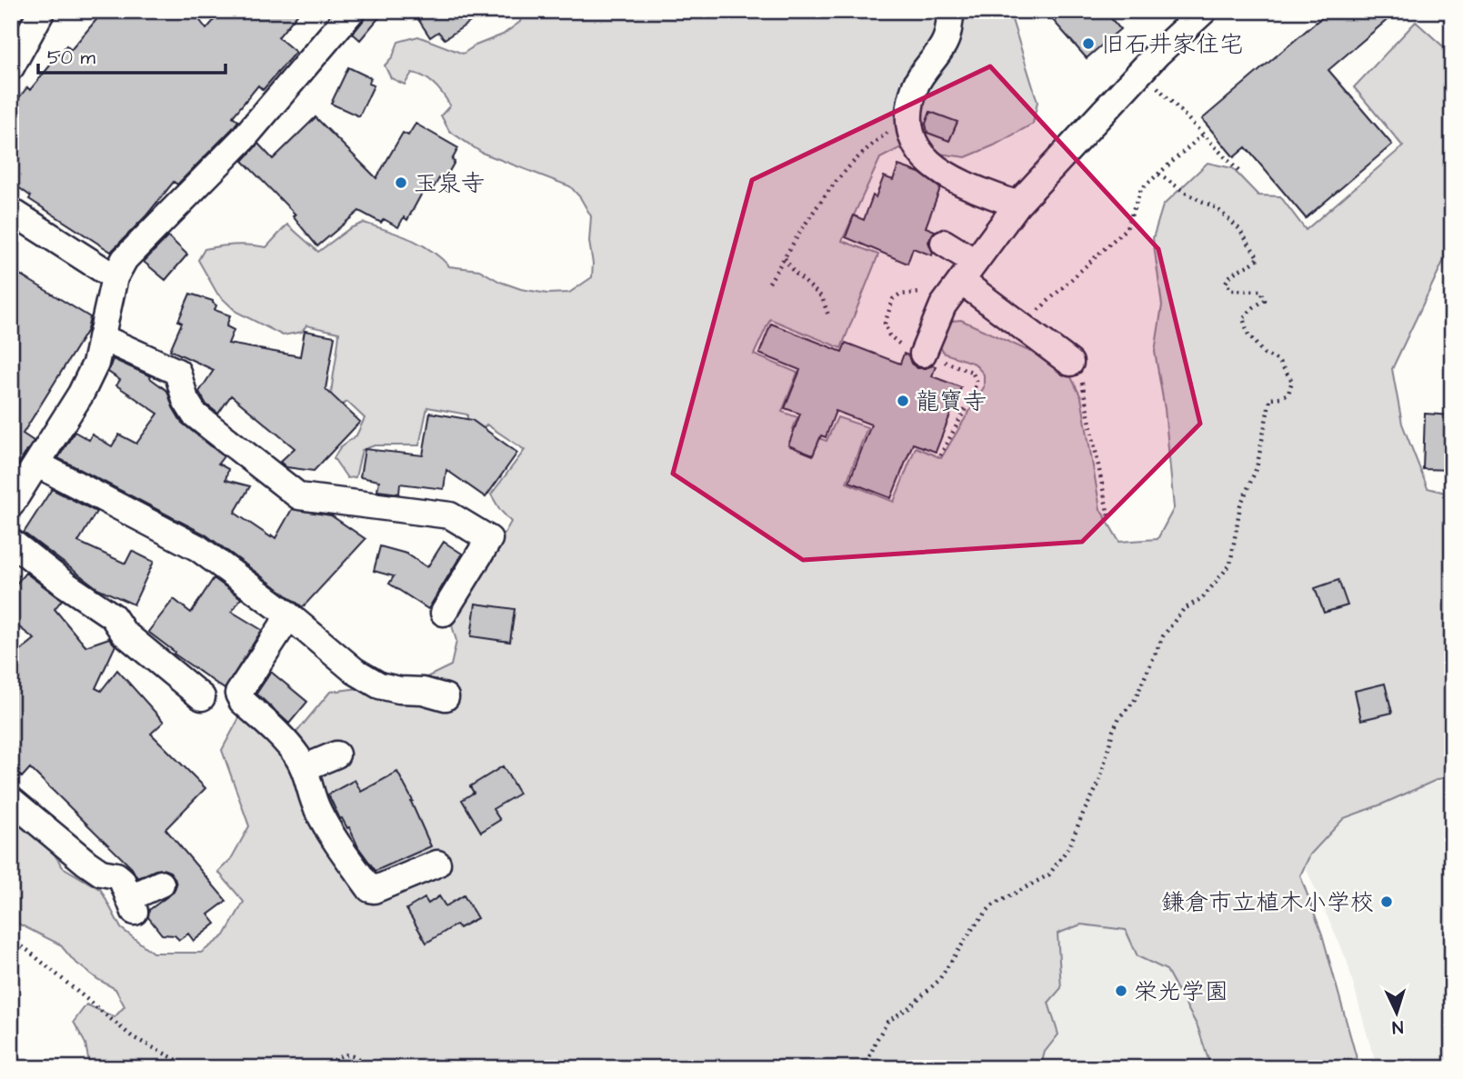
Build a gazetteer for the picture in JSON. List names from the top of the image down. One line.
{"places":["旧石井家住宅","玉泉寺","龍寶寺","鎌倉市立植木小学校","栄光学園"],"scale_bar":"50 m","north":"bottom"}
